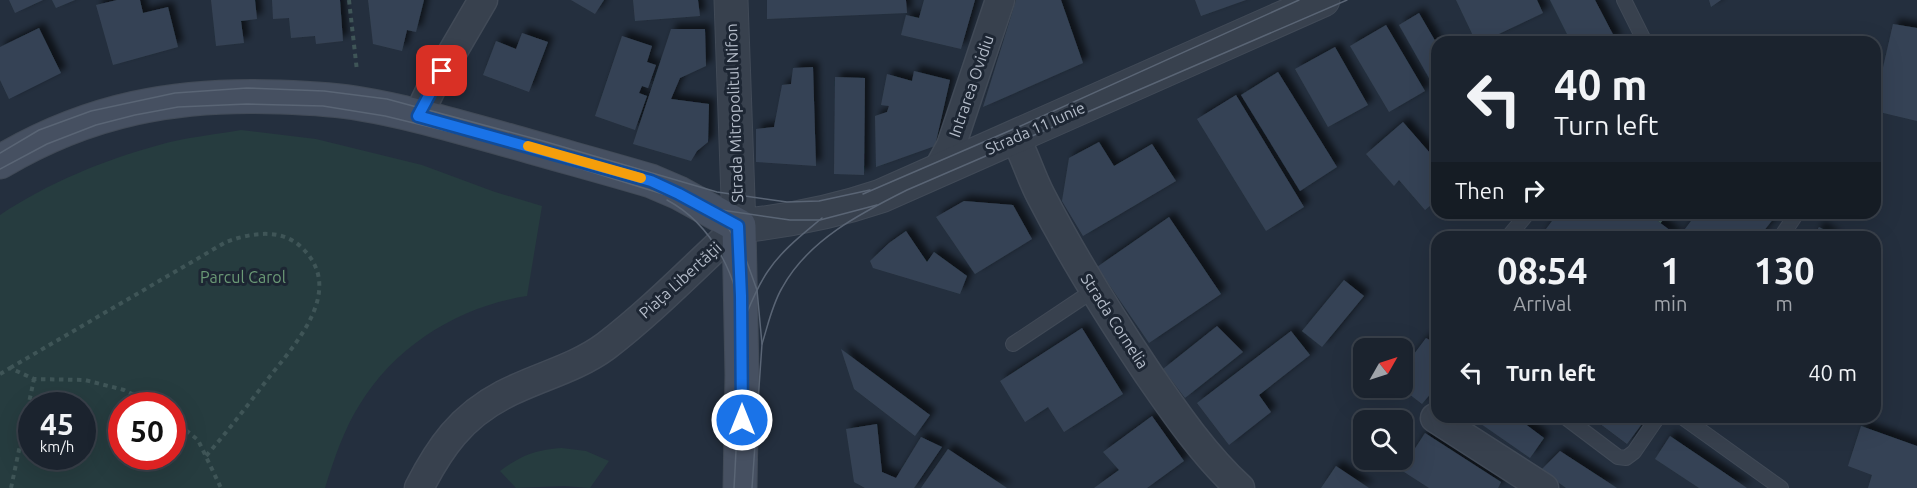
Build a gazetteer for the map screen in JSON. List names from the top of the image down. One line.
{"streets":{"main road":["Piața Libertății"],"street":["Intrarea Ovidiu","Strada Mitropolitul Nifon","Strada 11 Iunie","Strada Cornelia"]},"crossings":[["Intrarea Ovidiu","Strada 11 Iunie"],["Strada Mitropolitul Nifon","Strada 11 Iunie"],["Strada Mitropolitul Nifon","Piața Libertății"],["Strada 11 Iunie","Piața Libertății"],["Strada 11 Iunie","Strada Cornelia"]],"parks":["Parcul Carol"],"north":"top right","page":{"turn":["40 m","Turn left"],"then":"Then","eta":["08:54","Arrival","1","min","130","m"],"list":[{"name":"Turn left","value":"40 m"}],"speed":"45 km/h","limit":"50"}}
